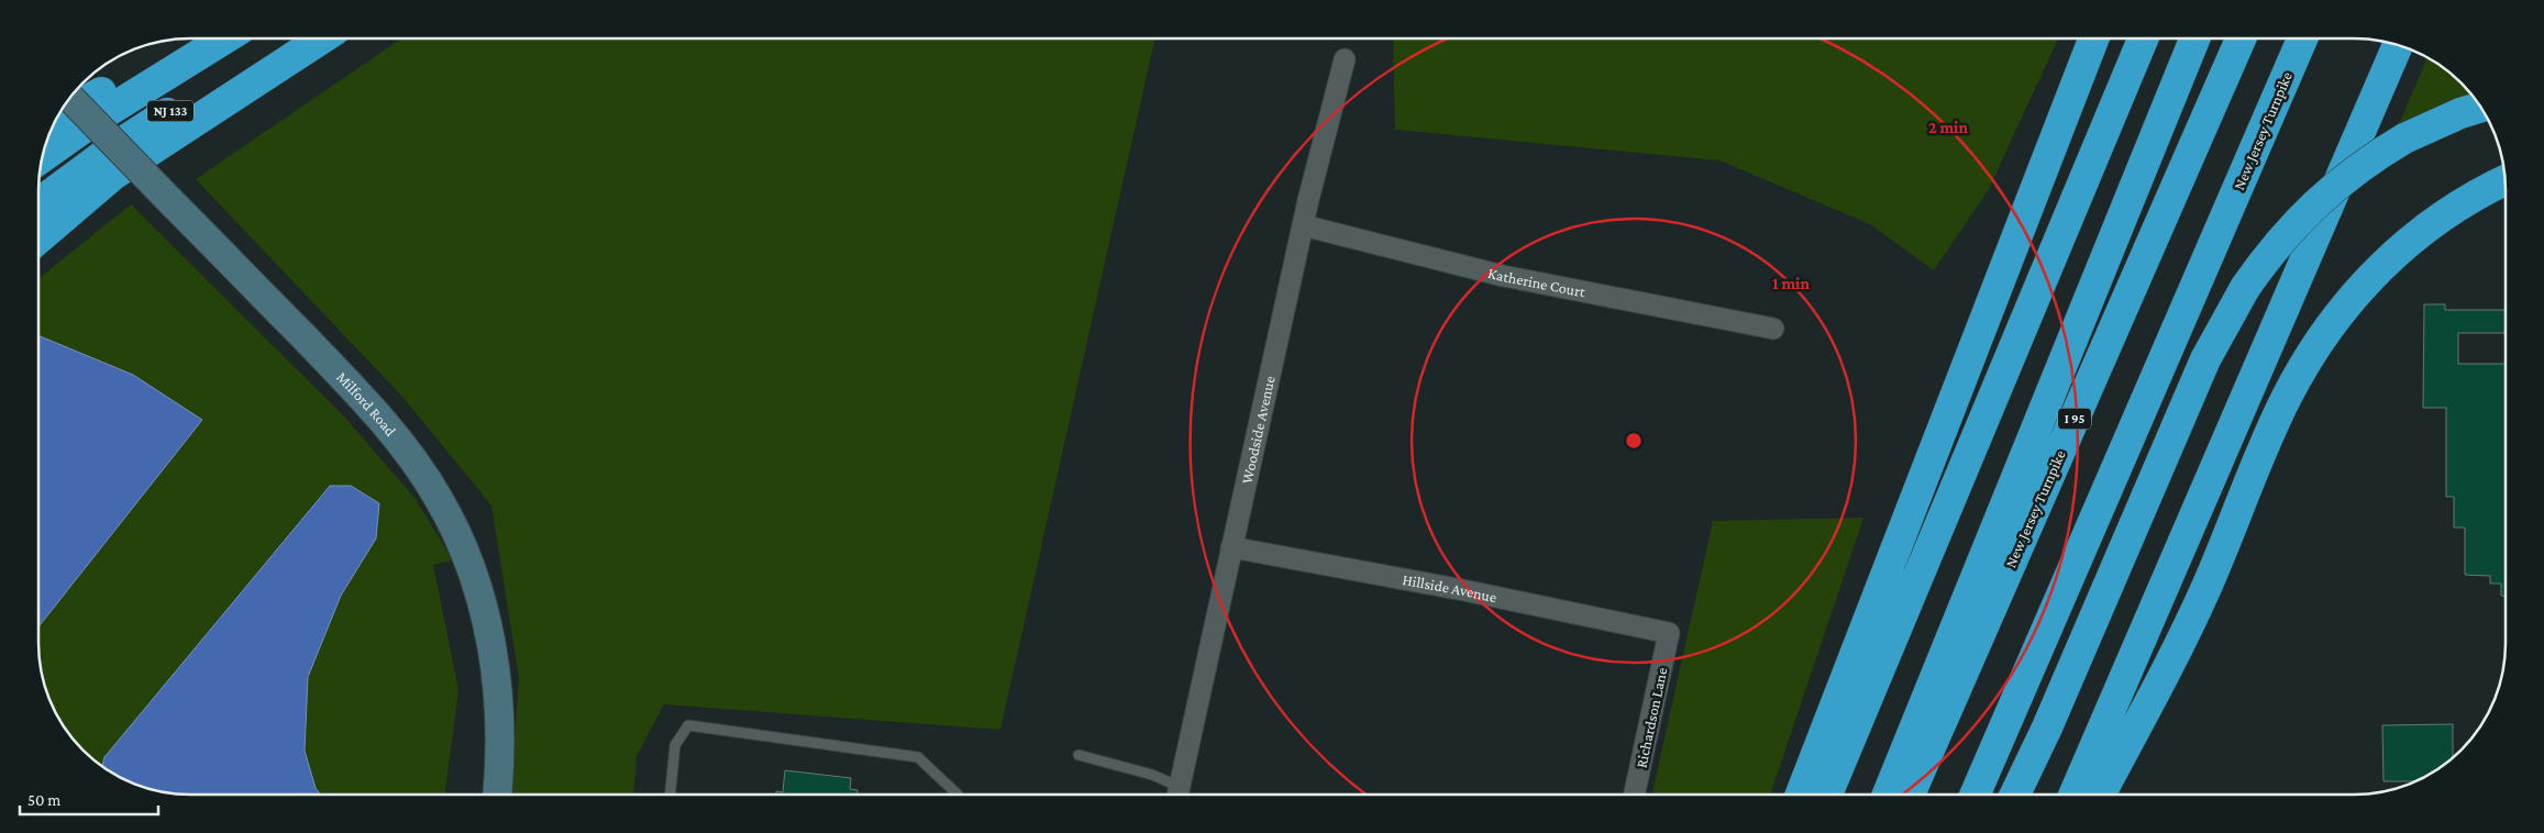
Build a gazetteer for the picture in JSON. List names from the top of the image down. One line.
{"streets":{"highway":["NJ 133","New Jersey Turnpike","I 95"],"street":["Katherine Court","Milford Road","Woodside Avenue","Hillside Avenue","Richardson Lane"]},"crossings":[["Katherine Court","Woodside Avenue"],["Woodside Avenue","Hillside Avenue"],["Hillside Avenue","Richardson Lane"]],"scale_bar":"50 m","rings":["2 min","1 min"]}
